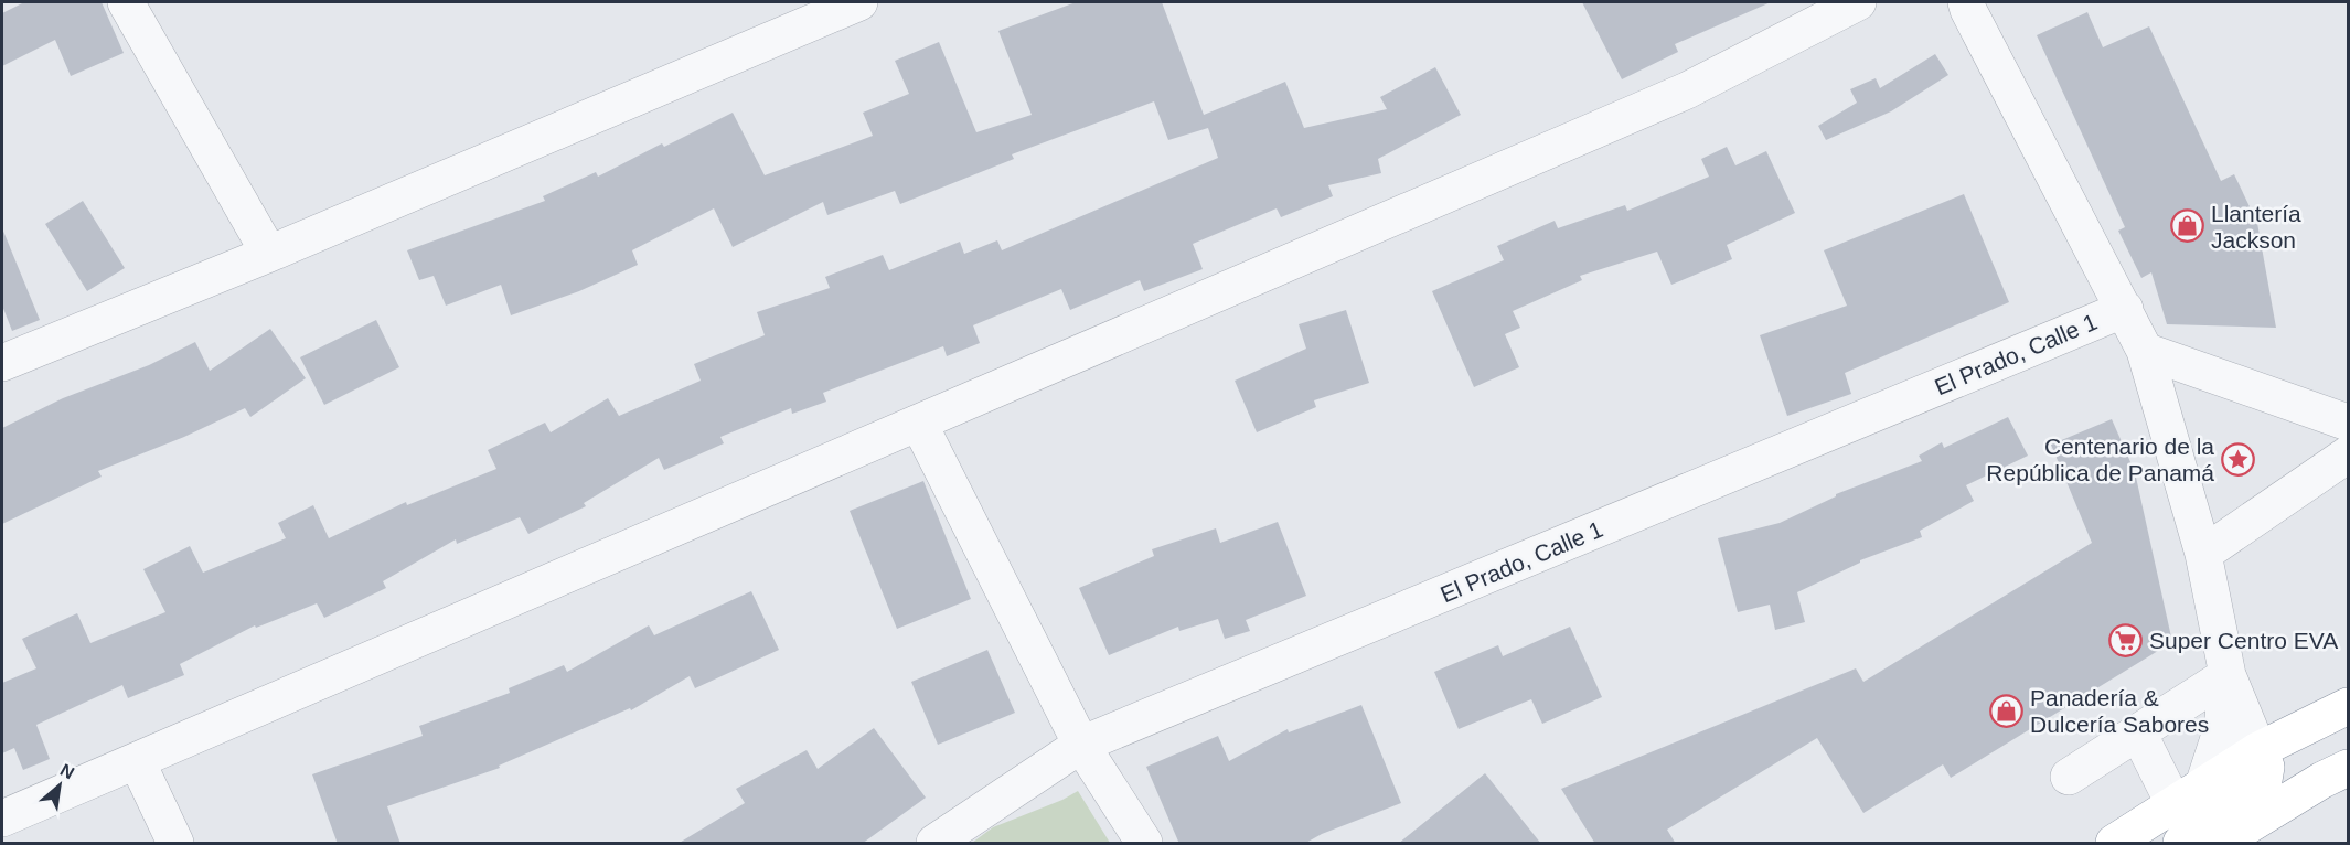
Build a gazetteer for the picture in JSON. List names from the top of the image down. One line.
{"streets":{"street":["El Prado, Calle 1"]},"places":{"shop":["Llantería Jackson","Panadería & Dulcería Sabores"],"place":["Centenario de la República de Panamá"],"supermarket":["Super Centro EVA"]},"north":"top right"}
